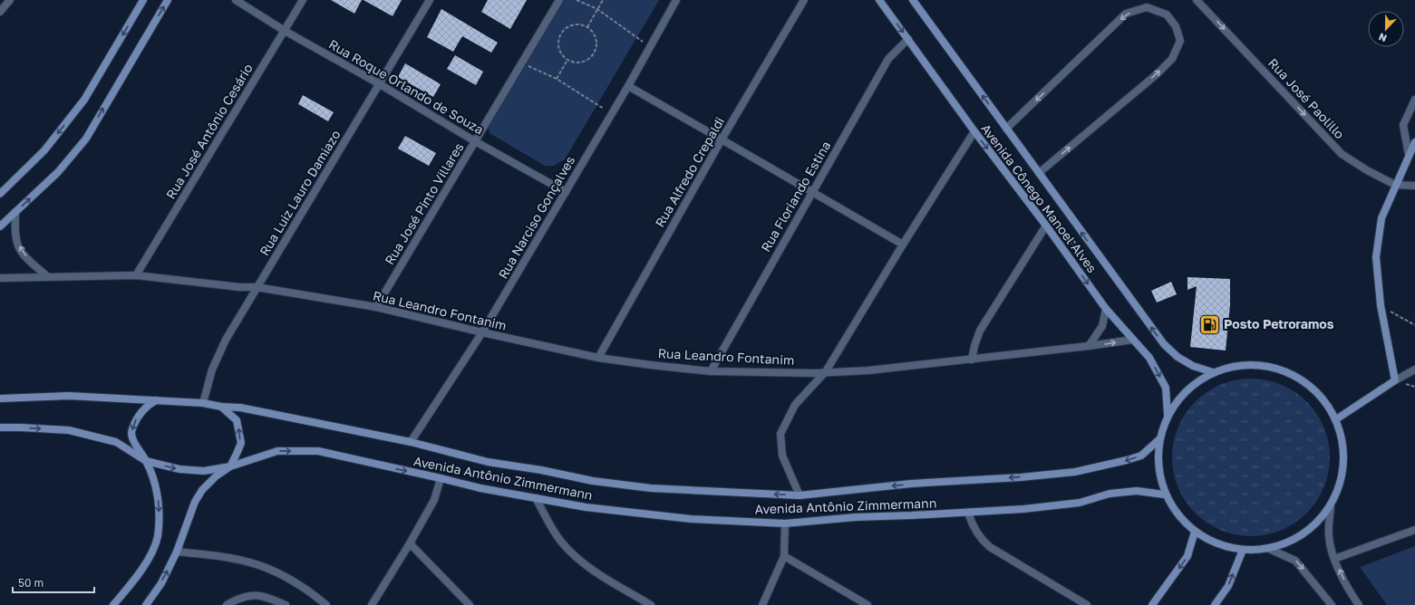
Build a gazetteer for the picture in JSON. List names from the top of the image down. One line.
{"streets":{"street":["Rua Roque Orlando de Souza","Rua José Paolillo","Rua José Antônio Cesário","Rua Alfredo Crepaldi","Rua Luiz Lauro Damiazo","Rua Floriando Estina","Avenida Cônego Manoel Alves","Rua José Pinto Villares","Rua Narciso Gonçalves","Rua Leandro Fontanim","Avenida Antônio Zimmermann"]},"crossings":[["Rua Roque Orlando de Souza","Rua José Antônio Cesário"],["Rua Roque Orlando de Souza","Rua Luiz Lauro Damiazo"],["Rua Roque Orlando de Souza","Rua José Pinto Villares"],["Rua Roque Orlando de Souza","Rua Narciso Gonçalves"],["Rua José Antônio Cesário","Rua Leandro Fontanim"],["Rua Alfredo Crepaldi","Rua Leandro Fontanim"],["Rua Luiz Lauro Damiazo","Rua Leandro Fontanim"],["Rua Luiz Lauro Damiazo","Avenida Antônio Zimmermann"],["Rua Floriando Estina","Avenida Cônego Manoel Alves"],["Rua Floriando Estina","Rua Leandro Fontanim"],["Avenida Cônego Manoel Alves","Rua Leandro Fontanim"],["Rua José Pinto Villares","Rua Leandro Fontanim"],["Rua Narciso Gonçalves","Rua Leandro Fontanim"],["Rua Narciso Gonçalves","Avenida Antônio Zimmermann"]],"one_way":["Rua José Paolillo"],"places":{"fuel station":["Posto Petroramos"]},"scale_bar":"50 m","north":"bottom"}
